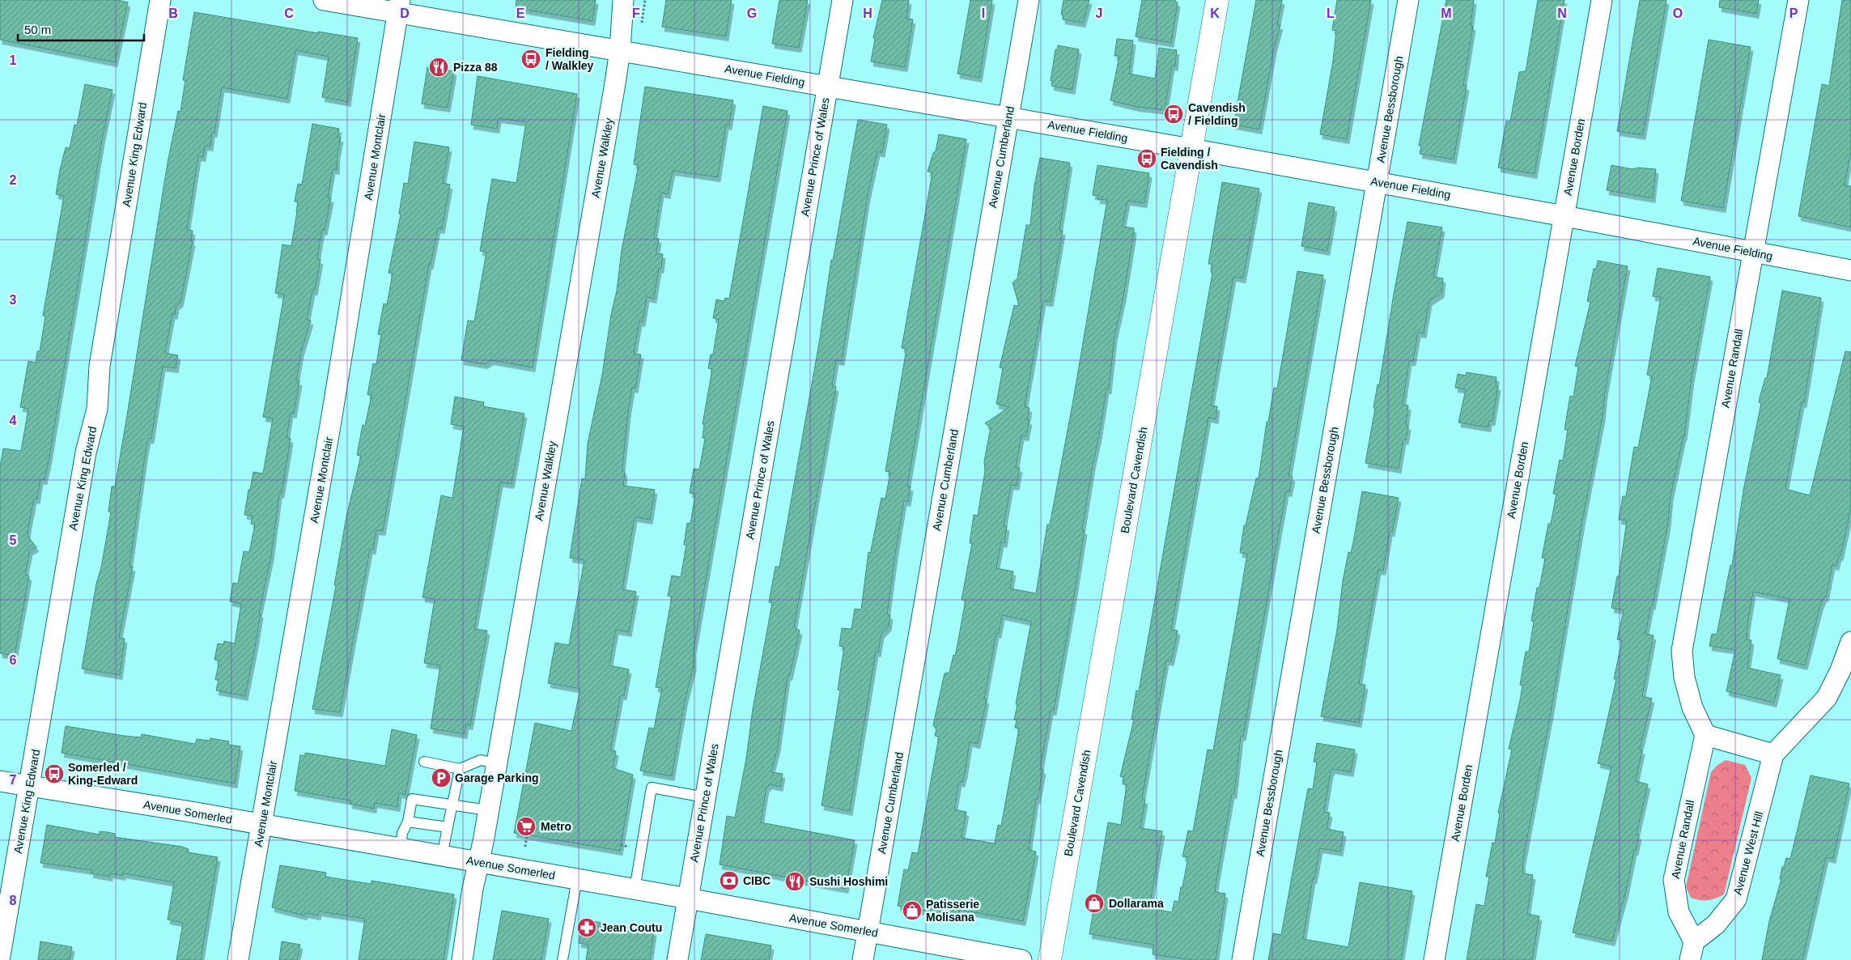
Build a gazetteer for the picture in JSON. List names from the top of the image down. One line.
{"streets":{"main road":["Boulevard Cavendish"],"street":["Avenue Fielding","Avenue Bessborough","Avenue King Edward","Avenue Montclair","Avenue Prince of Wales","Avenue Cumberland","Avenue Borden","Avenue Walkley","Avenue Randall","Avenue Somerled","Avenue West Hill"]},"crossings":[["Avenue Fielding","Avenue Bessborough"],["Avenue Fielding","Avenue Montclair"],["Avenue Fielding","Avenue Prince of Wales"],["Avenue Fielding","Avenue Cumberland"],["Avenue Fielding","Avenue Borden"],["Avenue Fielding","Avenue Walkley"],["Avenue Fielding","Avenue Randall"],["Avenue Fielding","Boulevard Cavendish"],["Avenue King Edward","Avenue Somerled"],["Avenue Montclair","Avenue Somerled"],["Avenue Prince of Wales","Avenue Somerled"],["Avenue Cumberland","Avenue Somerled"],["Avenue Walkley","Avenue Somerled"],["Avenue Randall","Avenue West Hill"]],"places":{"bus stop":["Fielding / Walkley","Cavendish / Fielding","Fielding / Cavendish","Somerled / King-Edward"],"restaurant":["Pizza 88","Sushi Hoshimi"],"parking":["Garage Parking"],"supermarket":["Metro"],"bank":["CIBC"],"shop":["Dollarama","Patisserie Molisana"],"pharmacy":["Jean Coutu"]},"scale_bar":"50 m","grid":{"columns":["B","C","D","E","F","G","H","I","J","K","L","M","N","O","P"],"rows":["1","2","3","4","5","6","7","8"]}}
